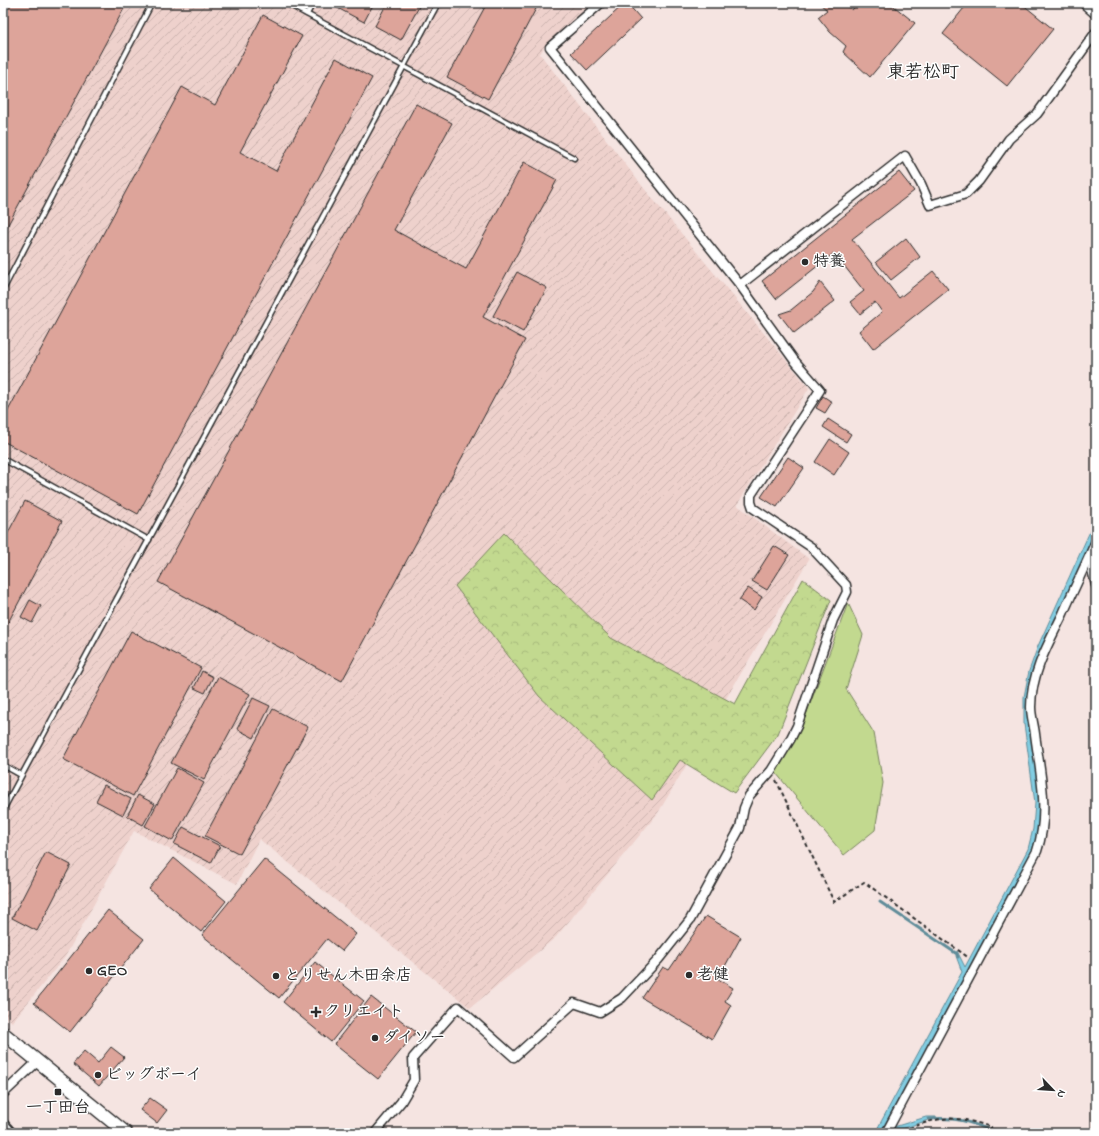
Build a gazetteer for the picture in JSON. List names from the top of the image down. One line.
{"districts":["東若松町"],"places":{"other":["特養","GEO","老健","とりせん木田余店","ダイソー","ビッグボーイ"],"health":["クリエイト"],"transit":["一丁田台"]},"north":"bottom right"}
